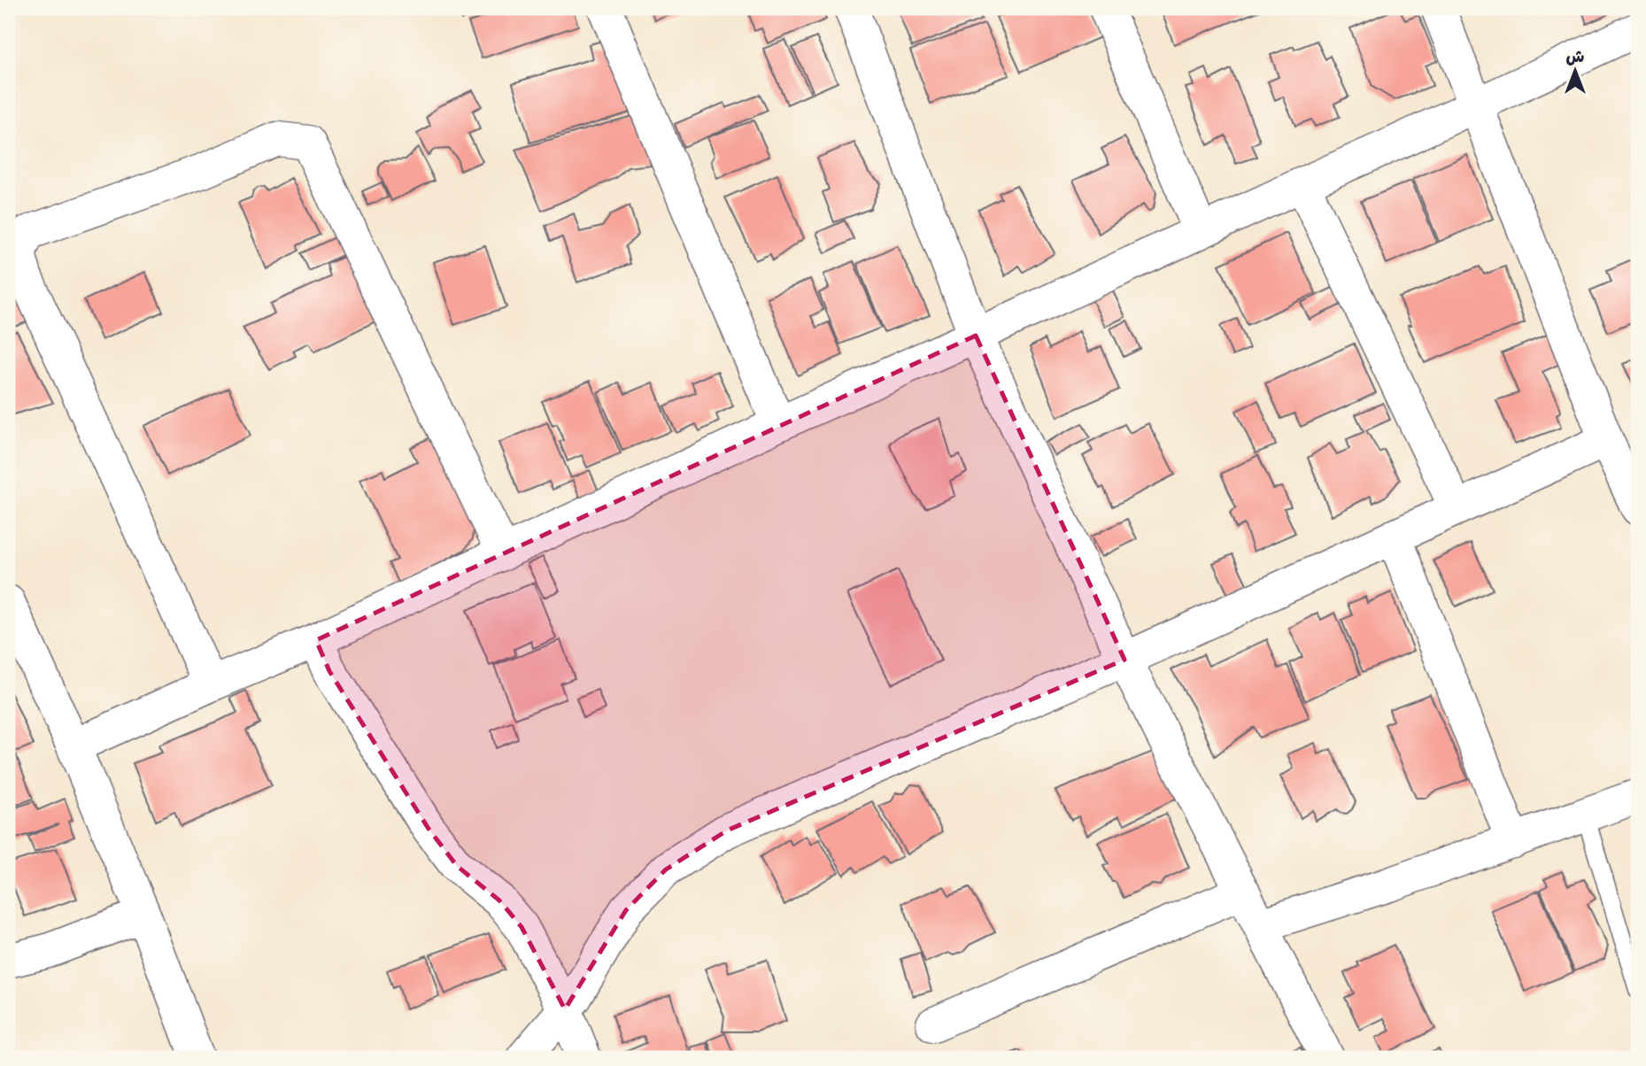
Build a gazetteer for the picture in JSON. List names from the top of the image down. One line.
{"north":"top"}
